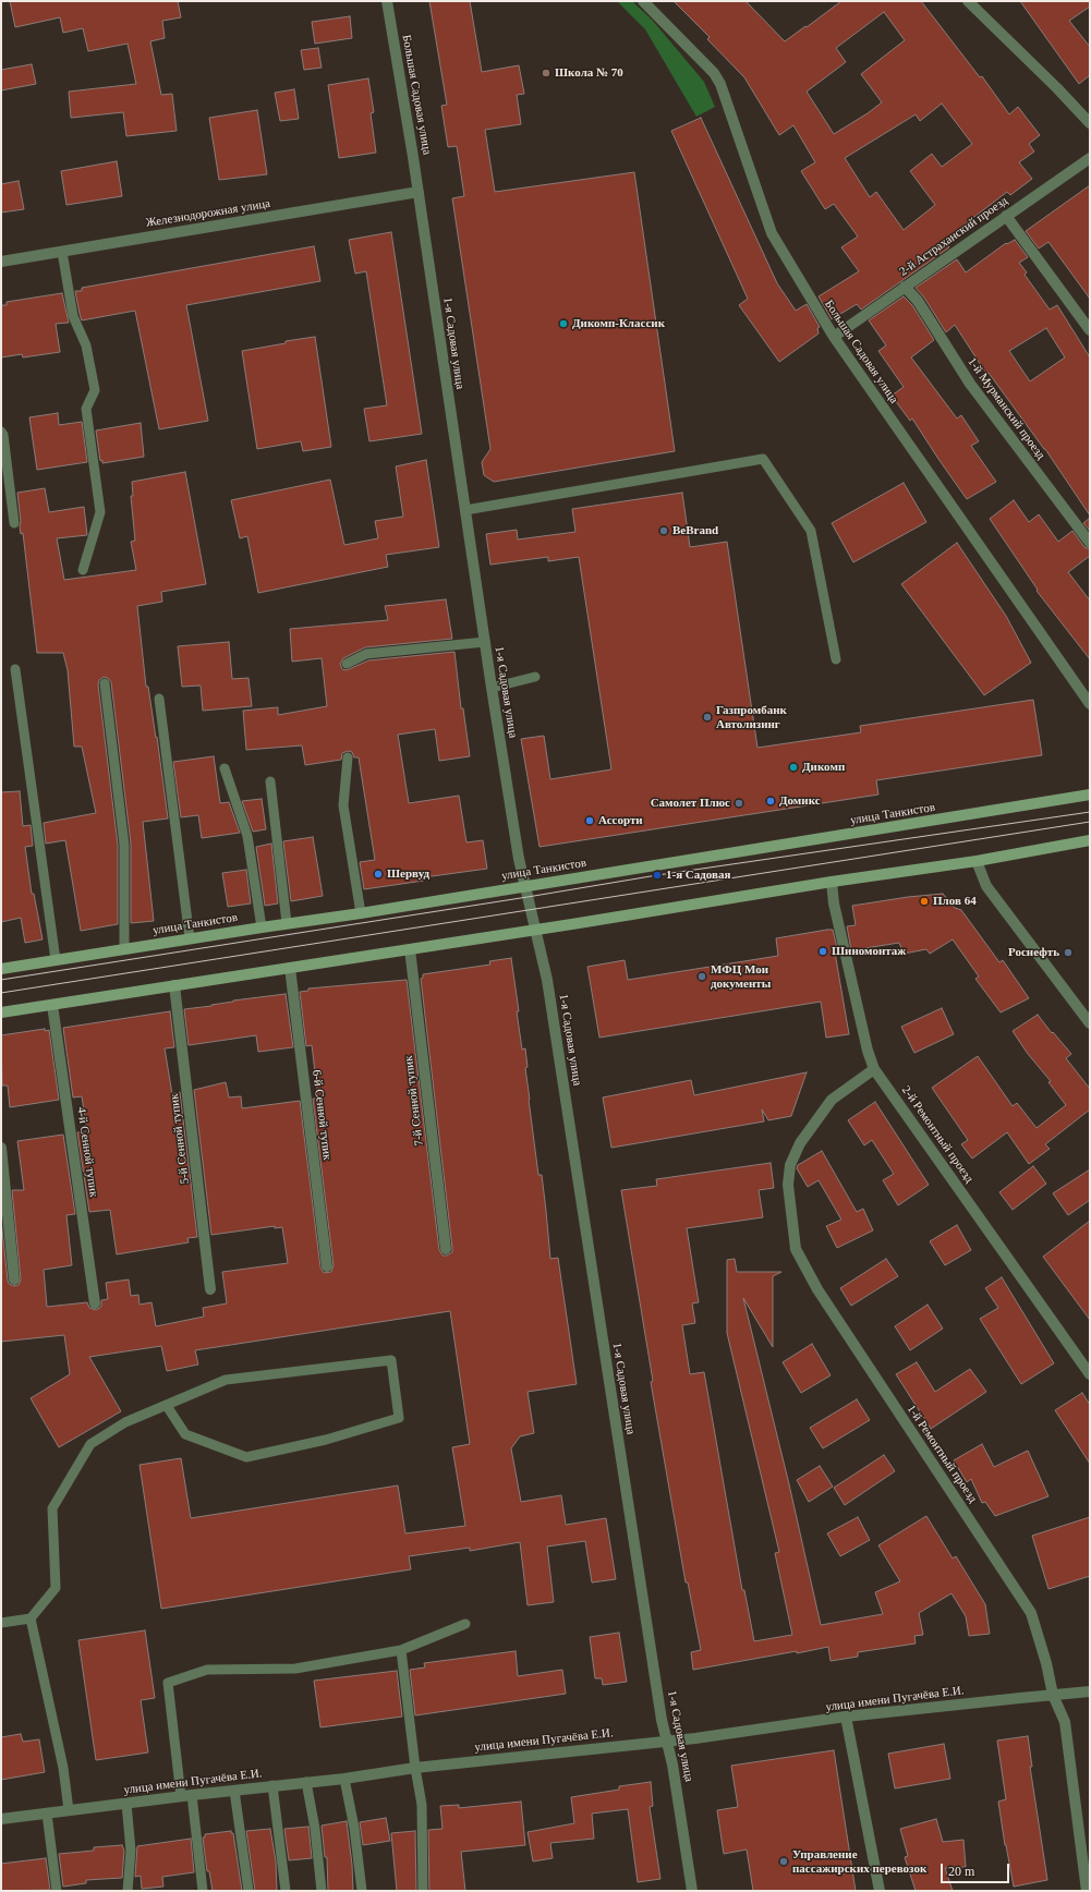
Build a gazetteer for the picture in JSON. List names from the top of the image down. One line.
{"streets":{"main road":["улица Танкистов"],"street":["Большая Садовая улица","Железнодорожная улица","2-й Астраханский проезд","1-я Садовая улица","1-й Мурманский проезд","7-й Сенной тупик","6-й Сенной тупик","2-й Ремонтный проезд","5-й Сенной тупик","4-й Сенной тупик","1-й Ремонтный проезд","улица имени Пугачёва Е.И."]},"crossings":[["Большая Садовая улица","Железнодорожная улица"],["Большая Садовая улица","2-й Астраханский проезд"],["Большая Садовая улица","1-я Садовая улица"],["Железнодорожная улица","1-я Садовая улица"],["2-й Астраханский проезд","1-й Мурманский проезд"],["1-я Садовая улица","улица Танкистов"],["1-я Садовая улица","улица имени Пугачёва Е.И."],["2-й Ремонтный проезд","1-й Ремонтный проезд"],["1-й Ремонтный проезд","улица имени Пугачёва Е.И."]],"places":["Школа № 70","Дикомп-Классик","BeBrand","Газпромбанк Автолизинг","Дикомп","Домикс","Самолет Плюс","Ассорти","Шервуд","1-я Садовая","Плов 64","Шиномонтаж","Роснефть","МФЦ Мои документы","Управление пассажирских перевозок"],"scale_bar":"20 m"}
